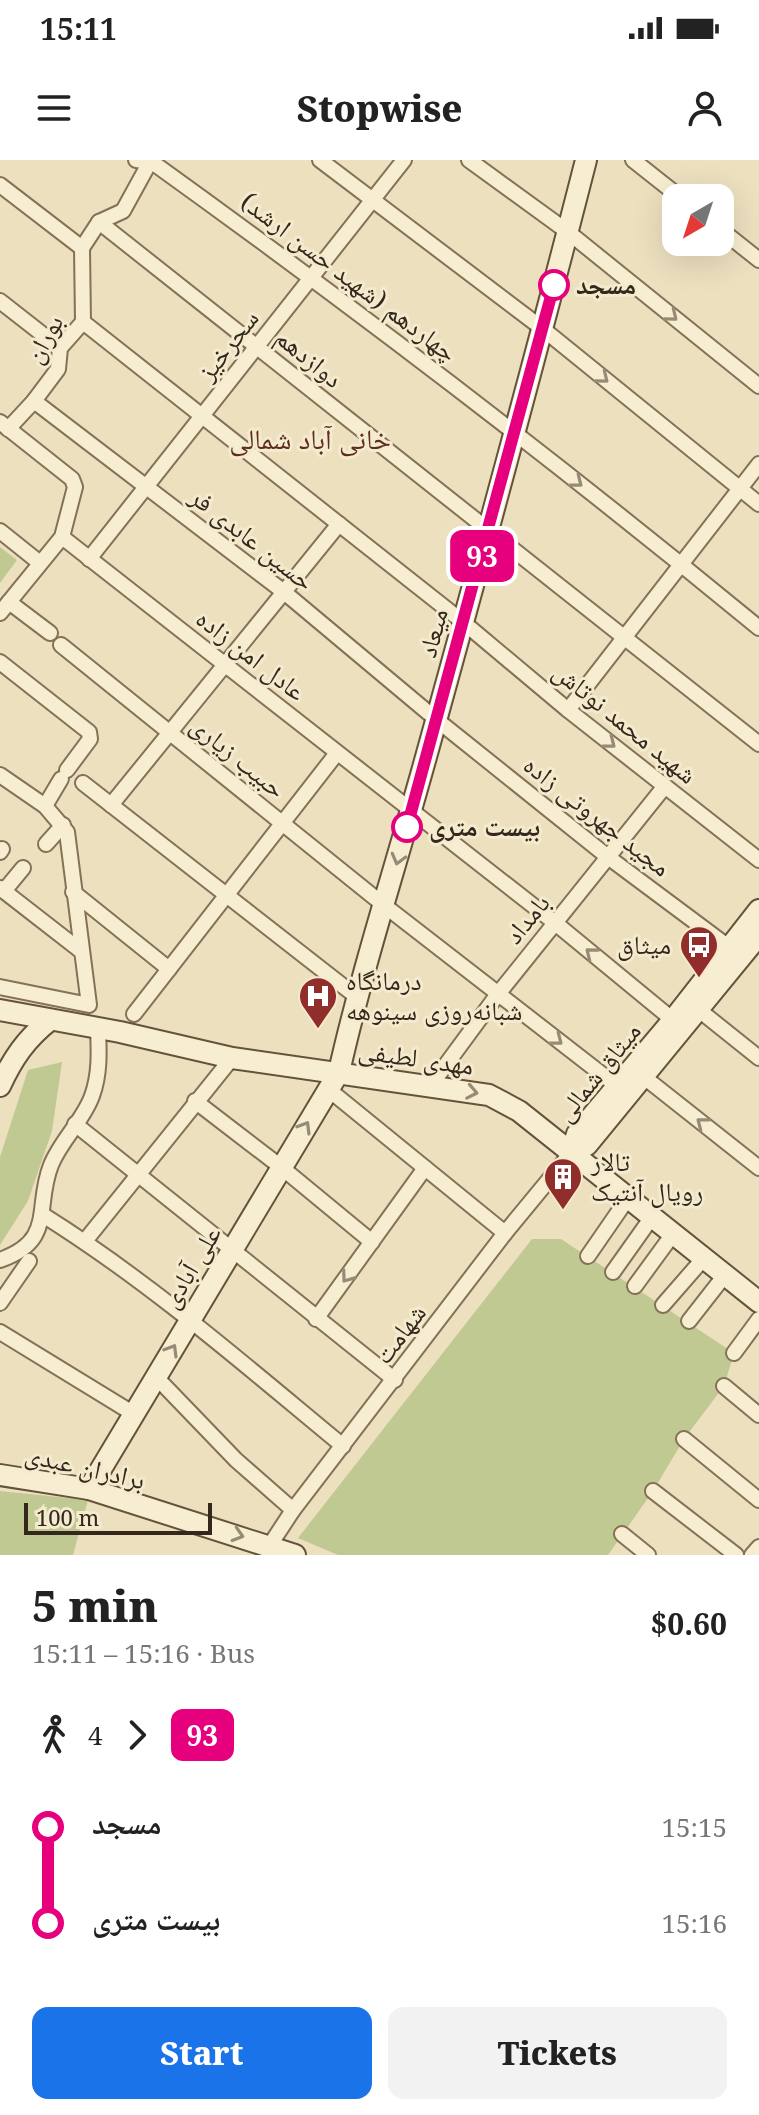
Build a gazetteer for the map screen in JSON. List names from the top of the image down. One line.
{"streets":{"main road":["میعاد","مهدی لطیفی","میثاق شمالی","علی آبادی","برادران عبدی"],"street":["چهاردهم (شهید حسن ارشد)","بوران","سحرخیز","دوازدهم","حسین عابدی‌ فر","عادل امن زاده","شهید محمد نوتاش","حبیب زیاری","مجید جهروتی زاده","بامداد","شهامت"]},"crossings":[["چهاردهم (شهید حسن ارشد)","سحرخیز"],["چهاردهم (شهید حسن ارشد)","میعاد"],["بوران","حسین عابدی‌ فر"],["بوران","عادل امن زاده"],["بوران","شهید محمد نوتاش"],["سحرخیز","دوازدهم"],["سحرخیز","حسین عابدی‌ فر"],["سحرخیز","عادل امن زاده"],["سحرخیز","شهید محمد نوتاش"],["دوازدهم","میعاد"],["حسین عابدی‌ فر","میعاد"],["حسین عابدی‌ فر","مجید جهروتی زاده"],["میعاد","عادل امن زاده"],["میعاد","شهید محمد نوتاش"],["میعاد","حبیب زیاری"],["میعاد","مجید جهروتی زاده"],["میعاد","مهدی لطیفی"],["میعاد","علی آبادی"],["عادل امن زاده","بامداد"],["عادل امن زاده","میثاق شمالی"],["شهید محمد نوتاش","بامداد"],["حبیب زیاری","بامداد"],["حبیب زیاری","میثاق شمالی"],["مجید جهروتی زاده","بامداد"],["مجید جهروتی زاده","میثاق شمالی"],["بامداد","مهدی لطیفی"],["مهدی لطیفی","میثاق شمالی"],["مهدی لطیفی","علی آبادی"],["مهدی لطیفی","شهامت"],["میثاق شمالی","شهامت"],["علی آبادی","برادران عبدی"],["شهامت","برادران عبدی"]],"one_way":["برادران عبدی"],"districts":["خانی آباد شمالی"],"places":{"other":["مسجد","بیست متری"],"bus stop":["میثاق"],"hospital":["درمانگاه شبانه‌روزی سینوهه"],"building":["تالار رویال آنتیک"]},"lines":["bus line 93"],"scale_bar":"100 m","north":"bottom left","page":{"status":"15:11","header":"Stopwise","on_map":"93","scale":"100 m","heading":["5 min","15:11 – 15:16 · Bus","$0.60"],"legs":["4","93"],"list":[{"name":"مسجد","value":"15:15"},{"name":"بیست متری","value":"15:16"}],"buttons":["Start","Tickets"]}}
